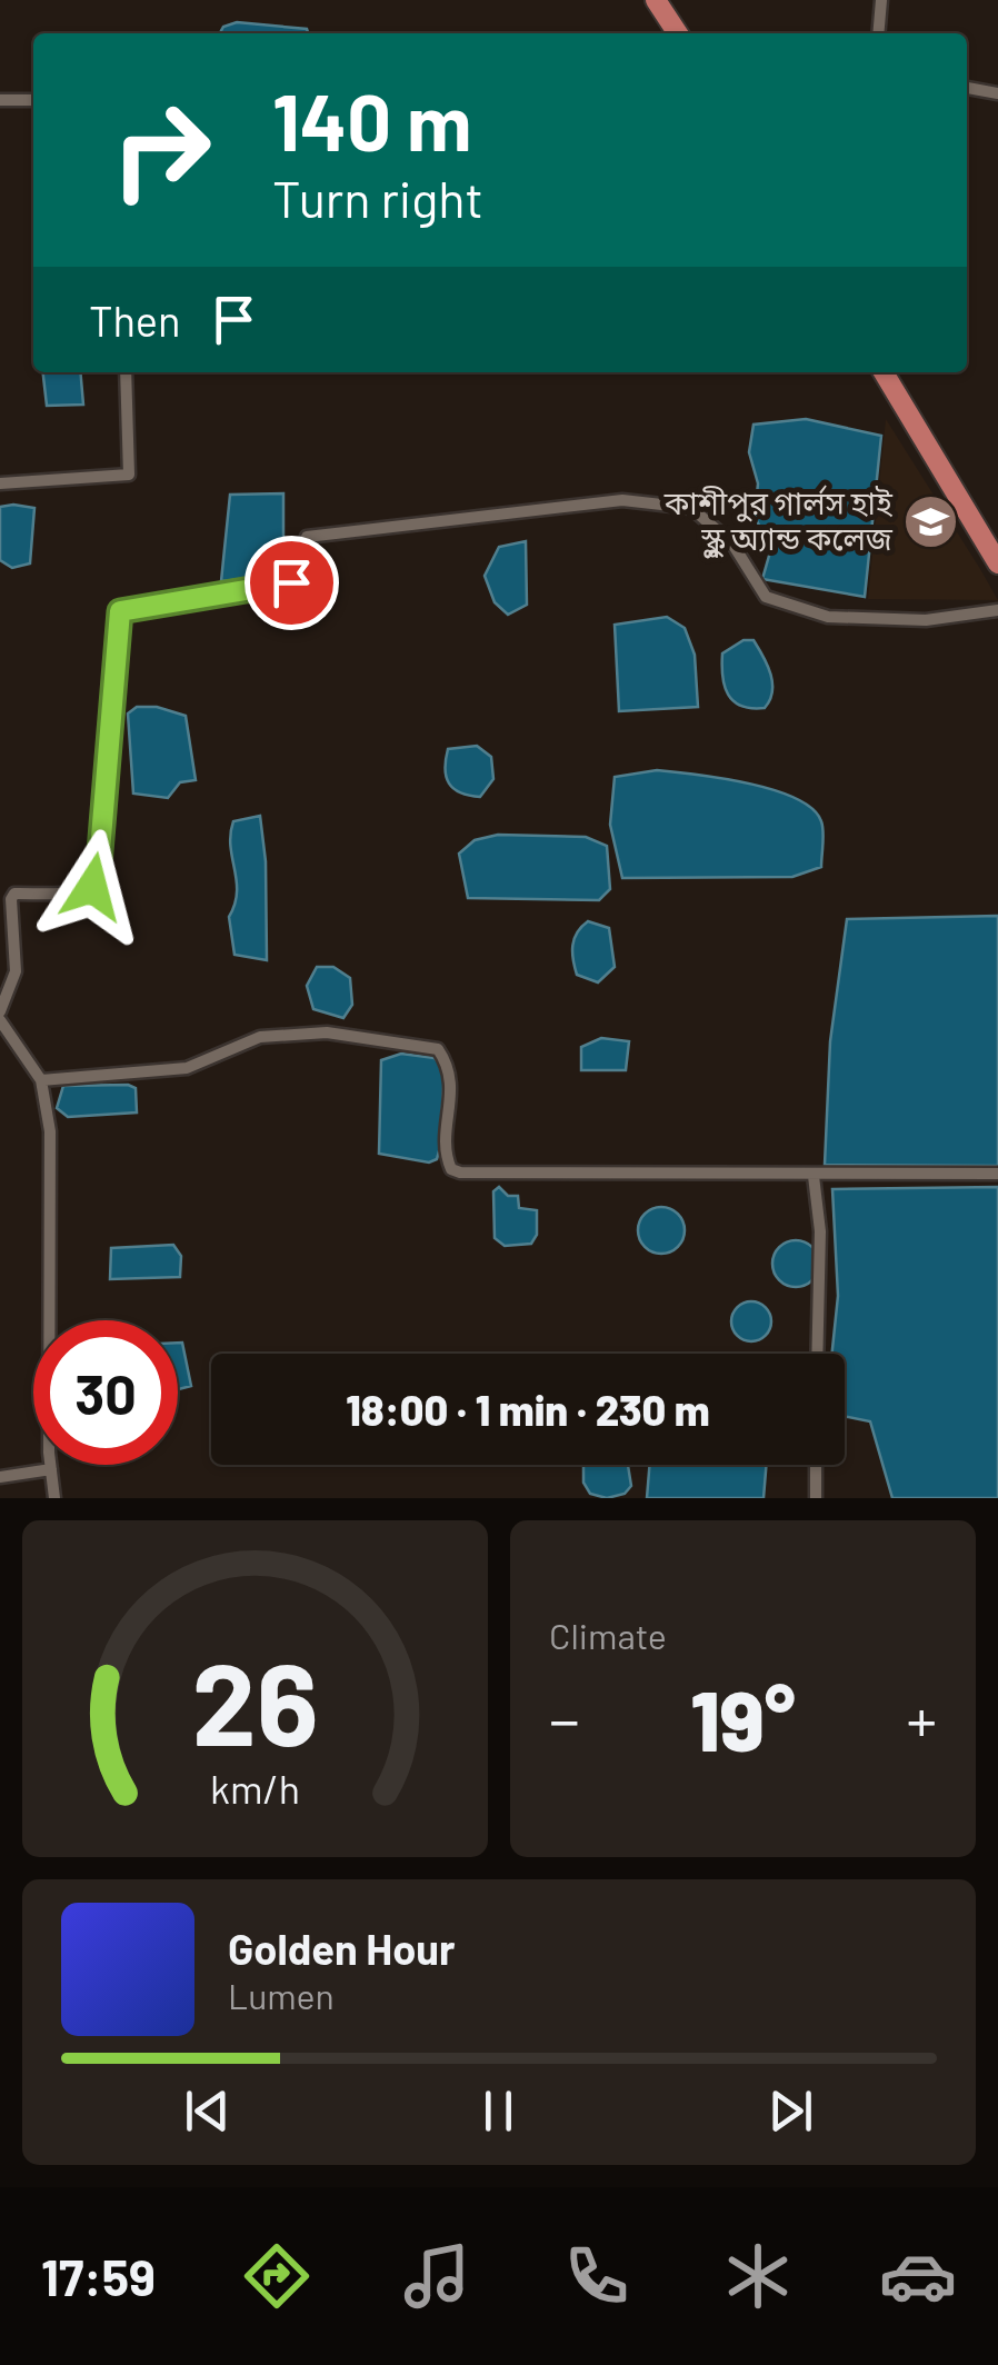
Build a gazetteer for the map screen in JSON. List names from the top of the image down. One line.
{"places":{"school or university":["কাশীপুর গার্লস হাই স্কুল অ্যান্ড কলেজ"]},"page":{"turn":["140 m","Turn right"],"then":"Then","limit":"30","trip":"18:00 · 1 min · 230 m","tile":"Climate","heat":["−","19°","+"],"song":["Golden Hour","Lumen"],"tabs":"17:59","gauge":["26","km/h"]}}
